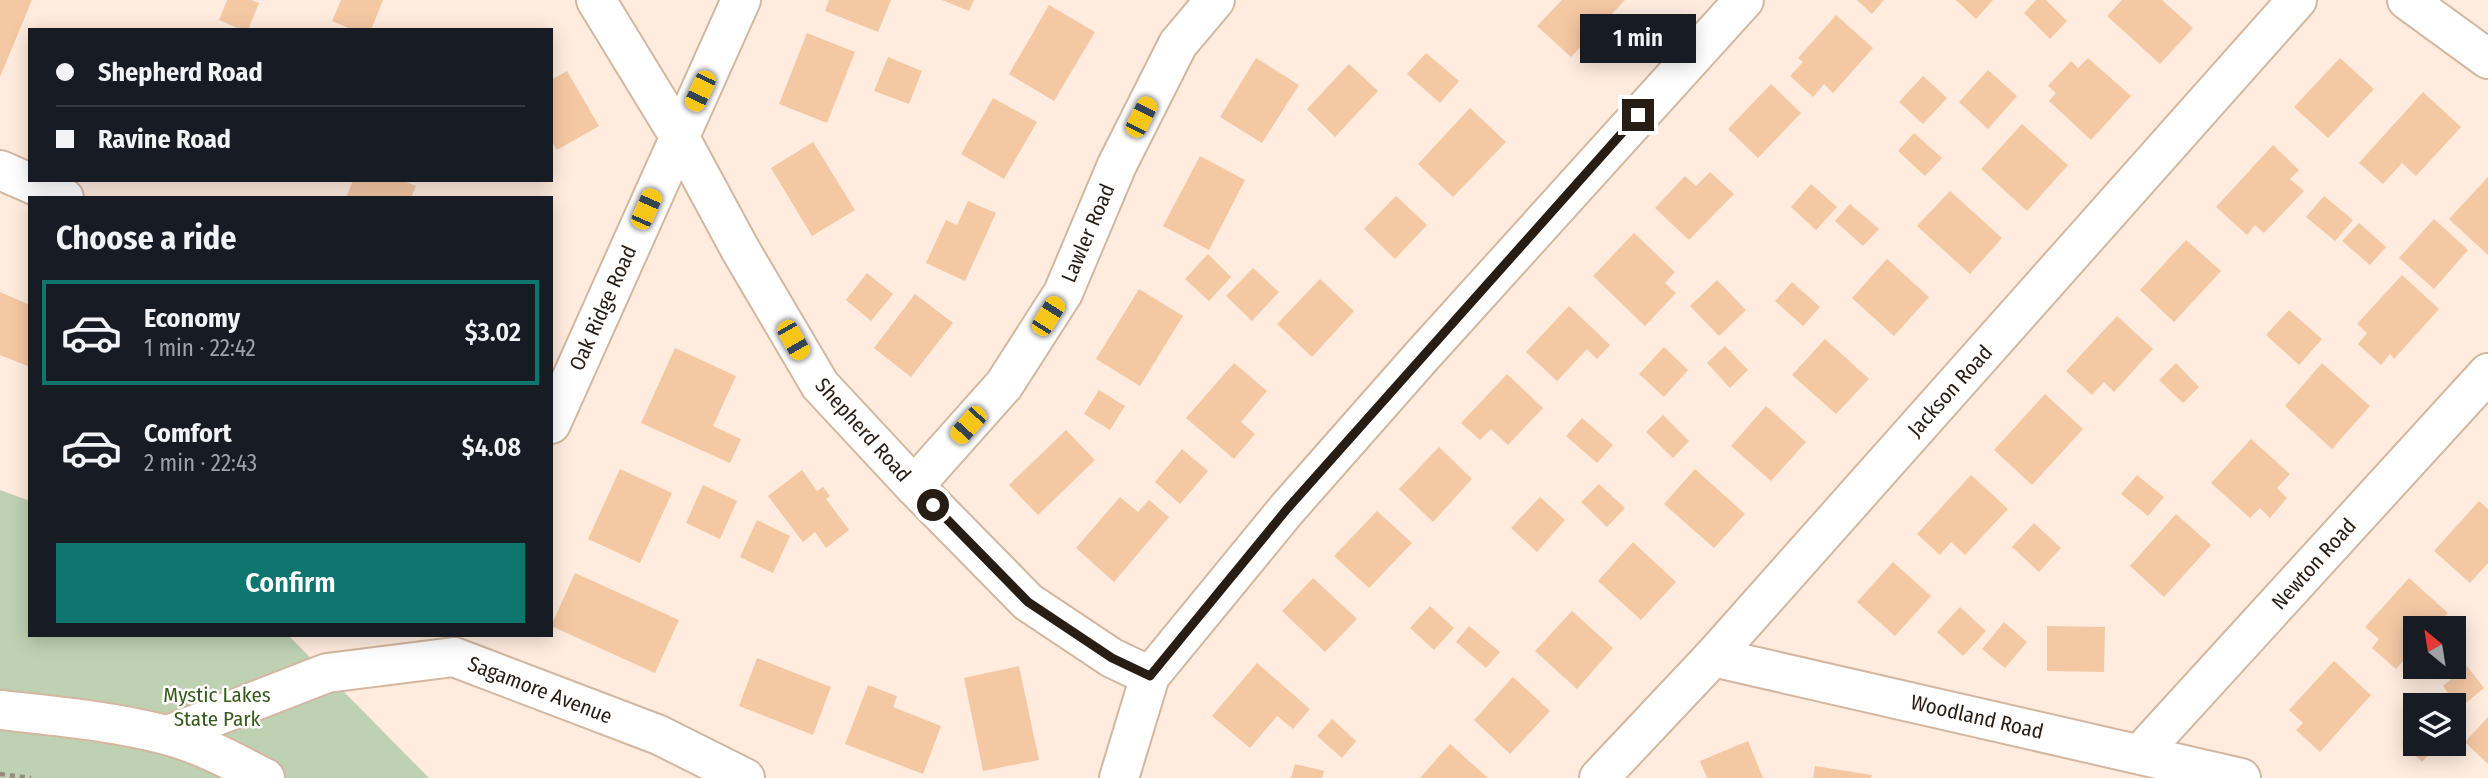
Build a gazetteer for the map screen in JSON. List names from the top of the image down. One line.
{"streets":{"street":["Lawler Road","Oak Ridge Road","Jackson Road","Shepherd Road","Newton Road","Sagamore Avenue","Woodland Road"]},"crossings":[["Lawler Road","Shepherd Road"],["Oak Ridge Road","Shepherd Road"],["Jackson Road","Woodland Road"],["Newton Road","Woodland Road"]],"parks":["Mystic Lakes State Park"],"north":"top left","page":{"bubble":"1 min","banner":["Shepherd Road","Ravine Road"],"heading":"Choose a ride","list":[{"name":"Economy","note":"1 min · 22:42","value":"$3.02"},{"name":"Comfort","note":"2 min · 22:43","value":"$4.08"}],"buttons":"Confirm"}}
